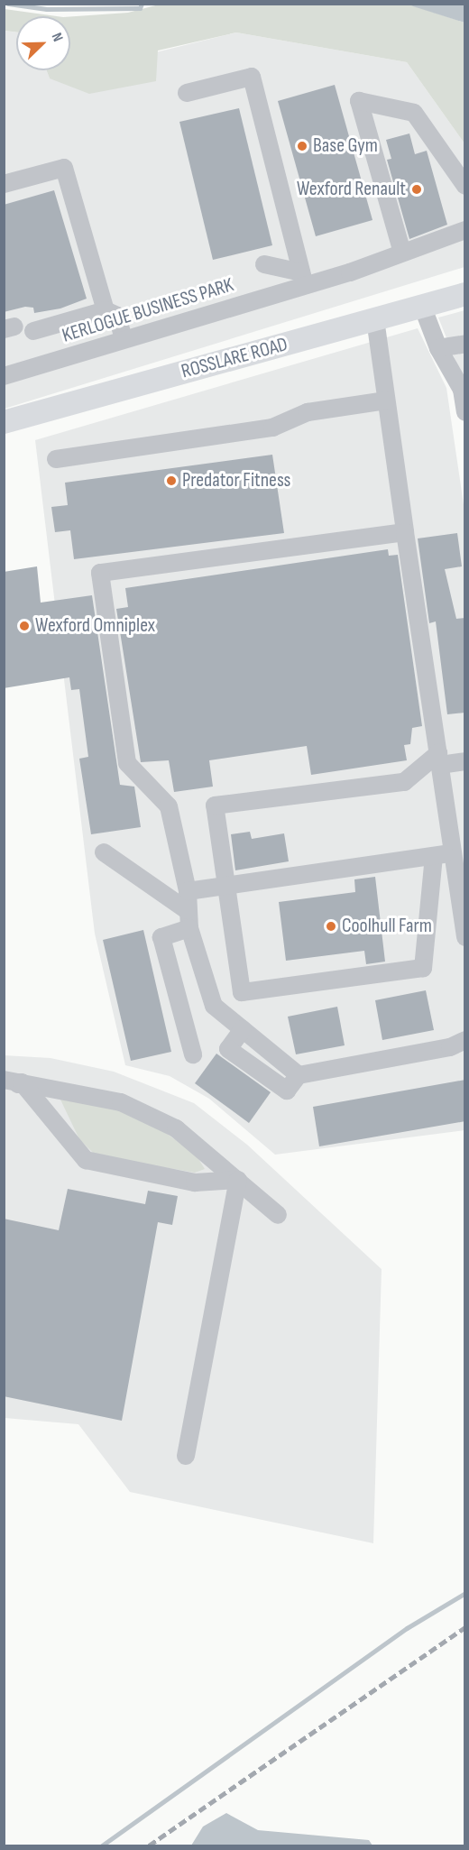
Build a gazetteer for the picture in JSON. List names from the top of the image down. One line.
{"streets":{"main road":["ROSSLARE ROAD"],"street":["KERLOGUE BUSINESS PARK"]},"places":["Base Gym","Wexford Renault","Predator Fitness","Wexford Omniplex","Coolhull Farm"],"north":"top right"}
